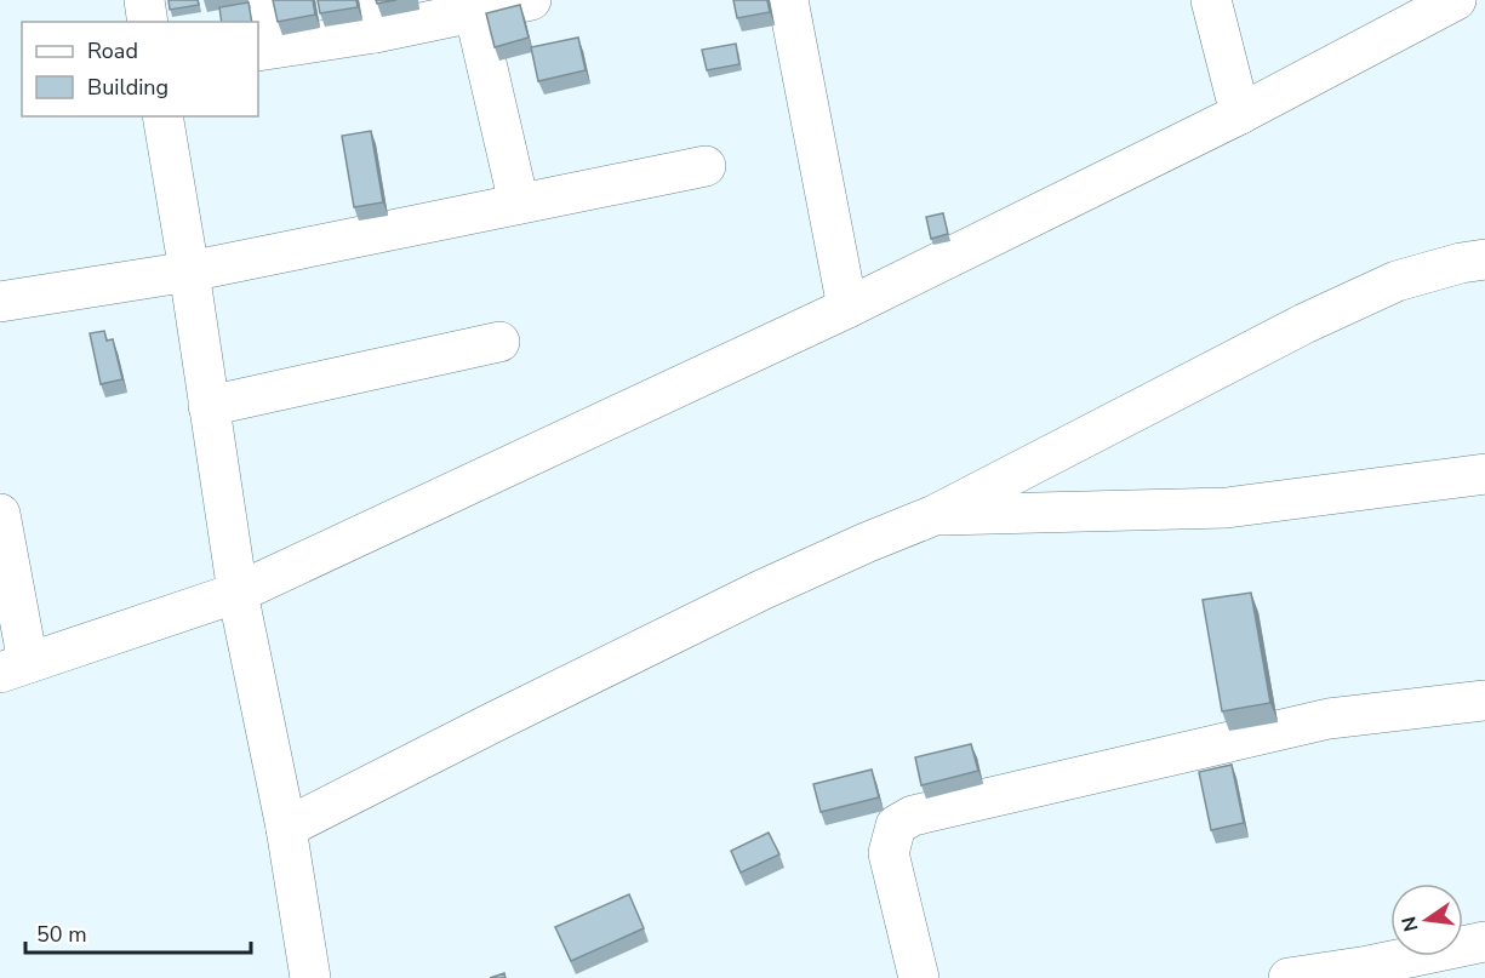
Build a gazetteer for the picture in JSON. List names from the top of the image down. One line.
{"legend":["Road","Building"],"scale_bar":"50 m","north":"left"}
